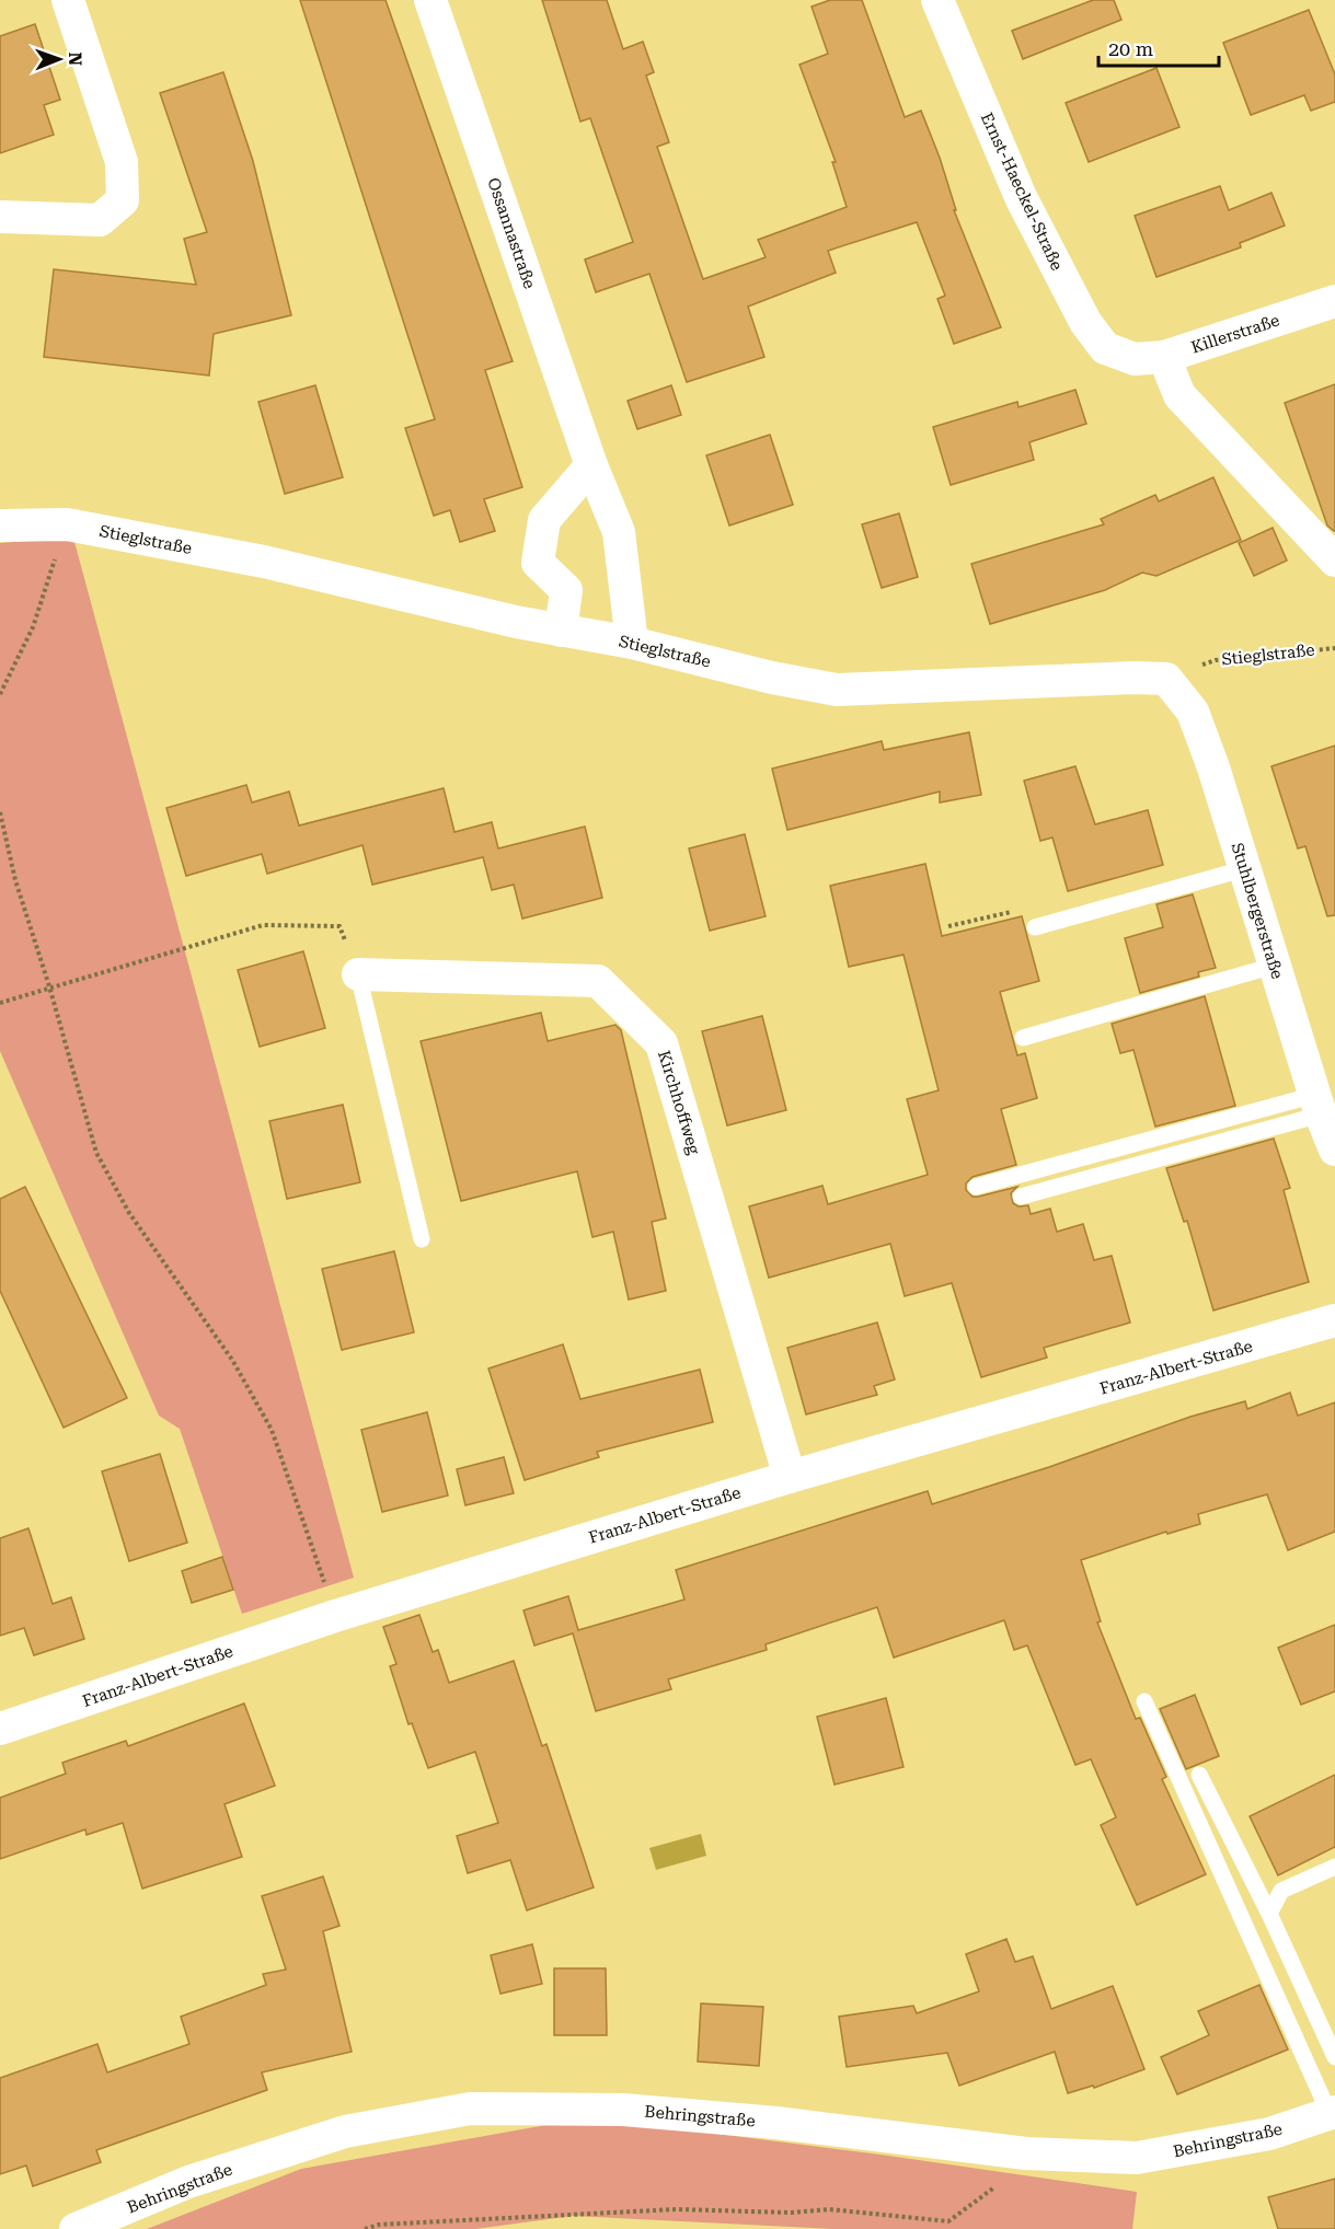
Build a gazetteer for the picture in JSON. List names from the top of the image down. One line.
{"streets":{"street":["Ernst-Haeckel-Straße","Ossannastraße","Killerstraße","Stieglstraße","Stuhlbergerstraße","Kirchhoffweg","Franz-Albert-Straße","Behringstraße"]},"crossings":[["Ernst-Haeckel-Straße","Killerstraße"],["Ossannastraße","Stieglstraße"],["Stieglstraße","Stuhlbergerstraße"],["Kirchhoffweg","Franz-Albert-Straße"]],"scale_bar":"20 m","north":"right"}
